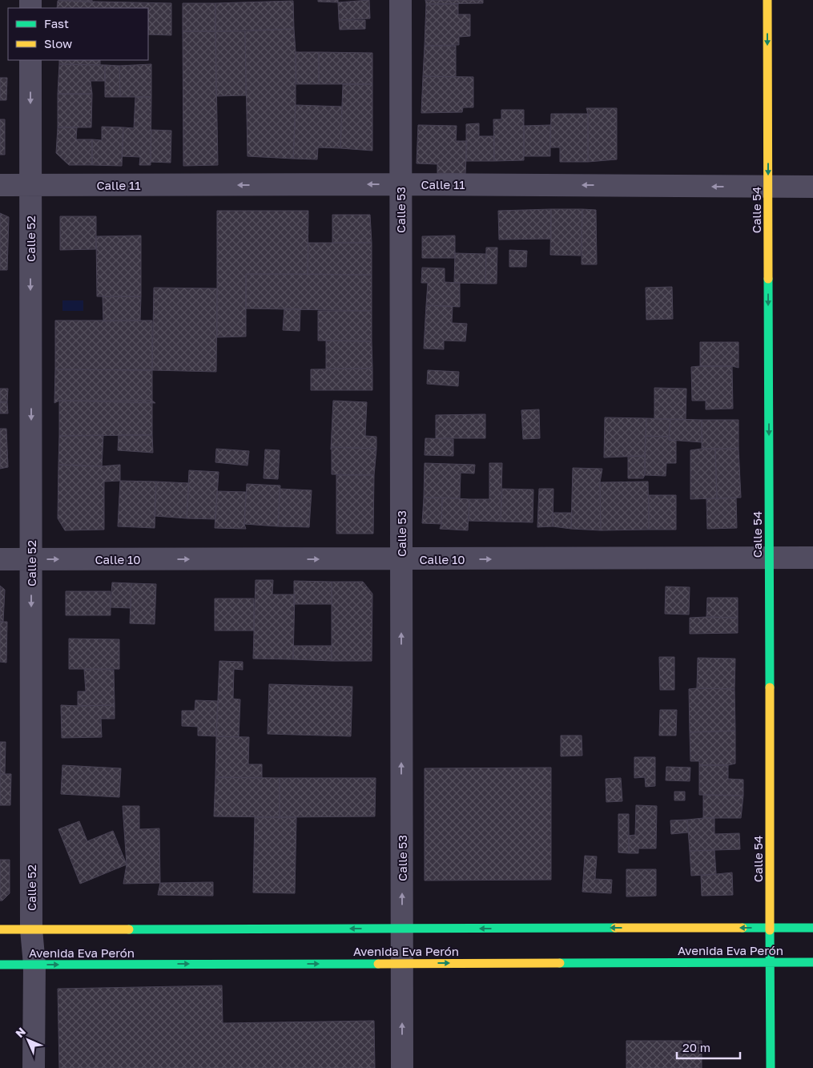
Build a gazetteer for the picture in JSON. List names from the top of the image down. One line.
{"streets":{"main road":["Calle 54","Avenida Eva Perón"],"street":["Calle 11","Calle 53","Calle 52","Calle 10"]},"crossings":[["Calle 11","Calle 53"],["Calle 11","Calle 54"],["Calle 11","Calle 52"],["Calle 53","Calle 10"],["Calle 53","Avenida Eva Perón"],["Calle 54","Calle 10"],["Calle 54","Avenida Eva Perón"],["Calle 52","Calle 10"],["Calle 52","Avenida Eva Perón"]],"one_way":["Calle 11","Calle 53","Calle 54","Calle 52","Calle 10"],"legend":["Fast","Slow"],"scale_bar":"20 m","north":"top left"}
